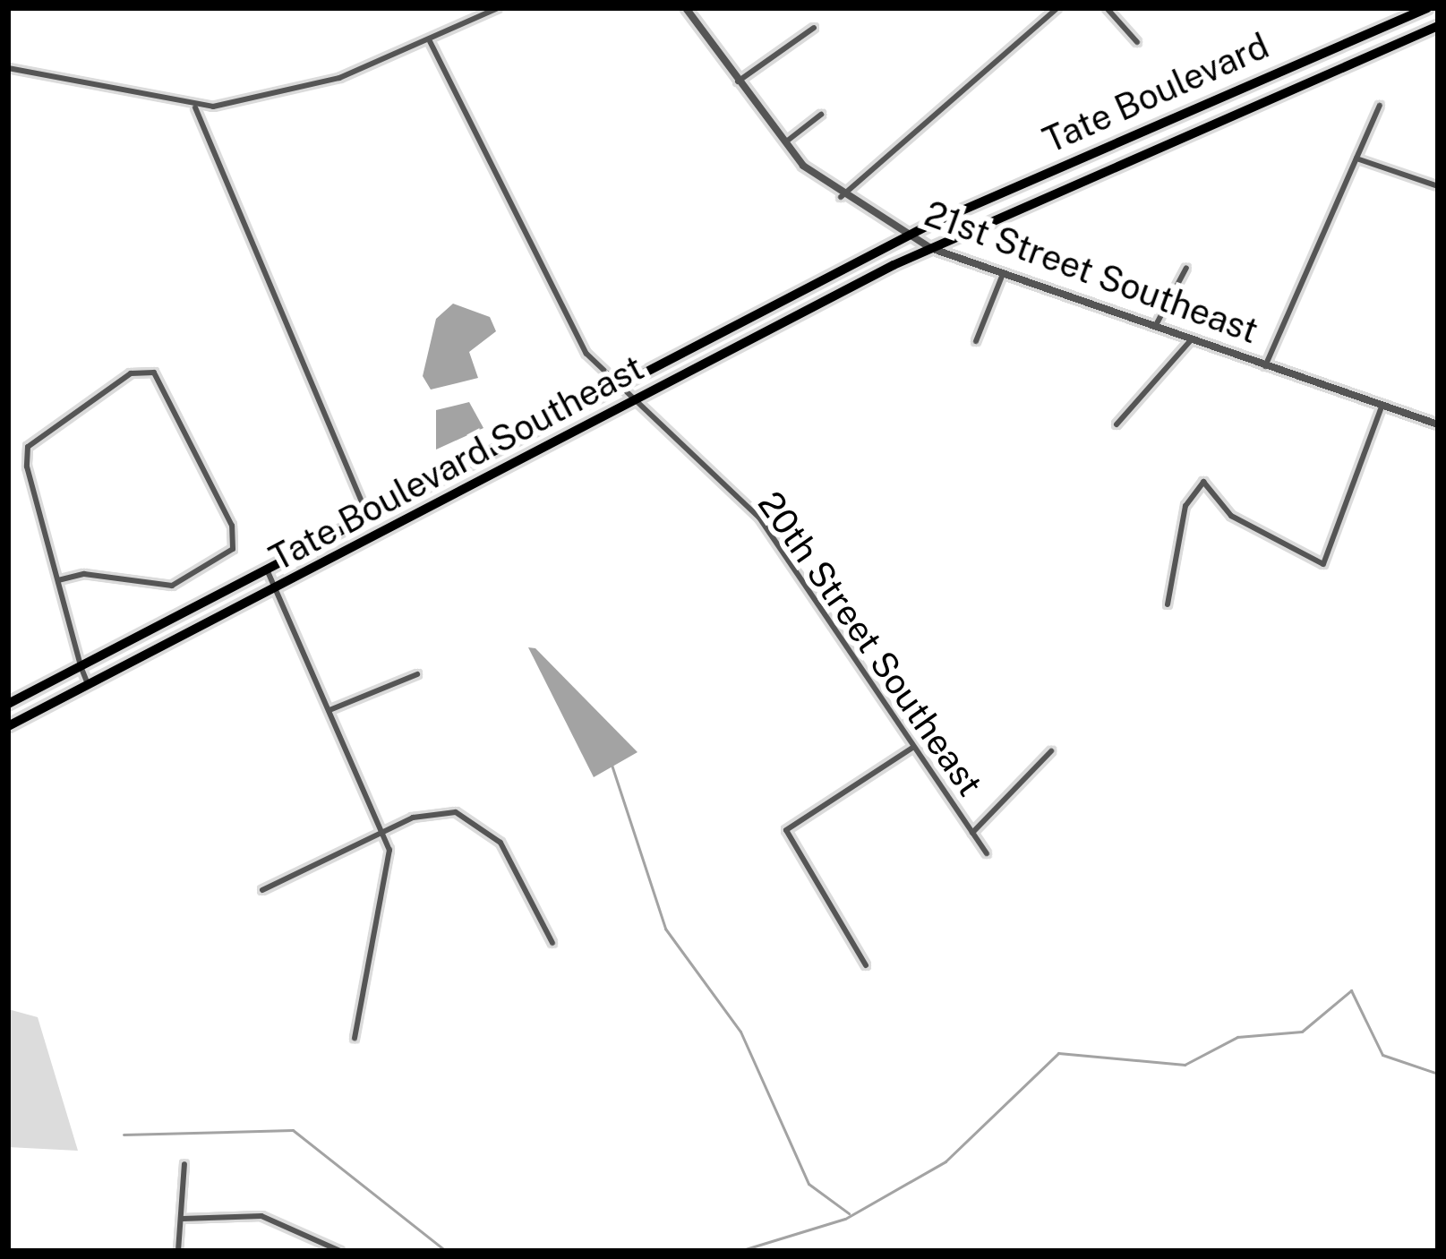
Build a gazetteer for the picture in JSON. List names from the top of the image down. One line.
{"streets":{"main road":["Tate Boulevard","Tate Boulevard Southeast"],"street":["21st Street Southeast","20th Street Southeast"]},"crossings":[["Tate Boulevard","21st Street Southeast"],["Tate Boulevard","Tate Boulevard Southeast"],["21st Street Southeast","Tate Boulevard Southeast"],["Tate Boulevard Southeast","20th Street Southeast"]]}
